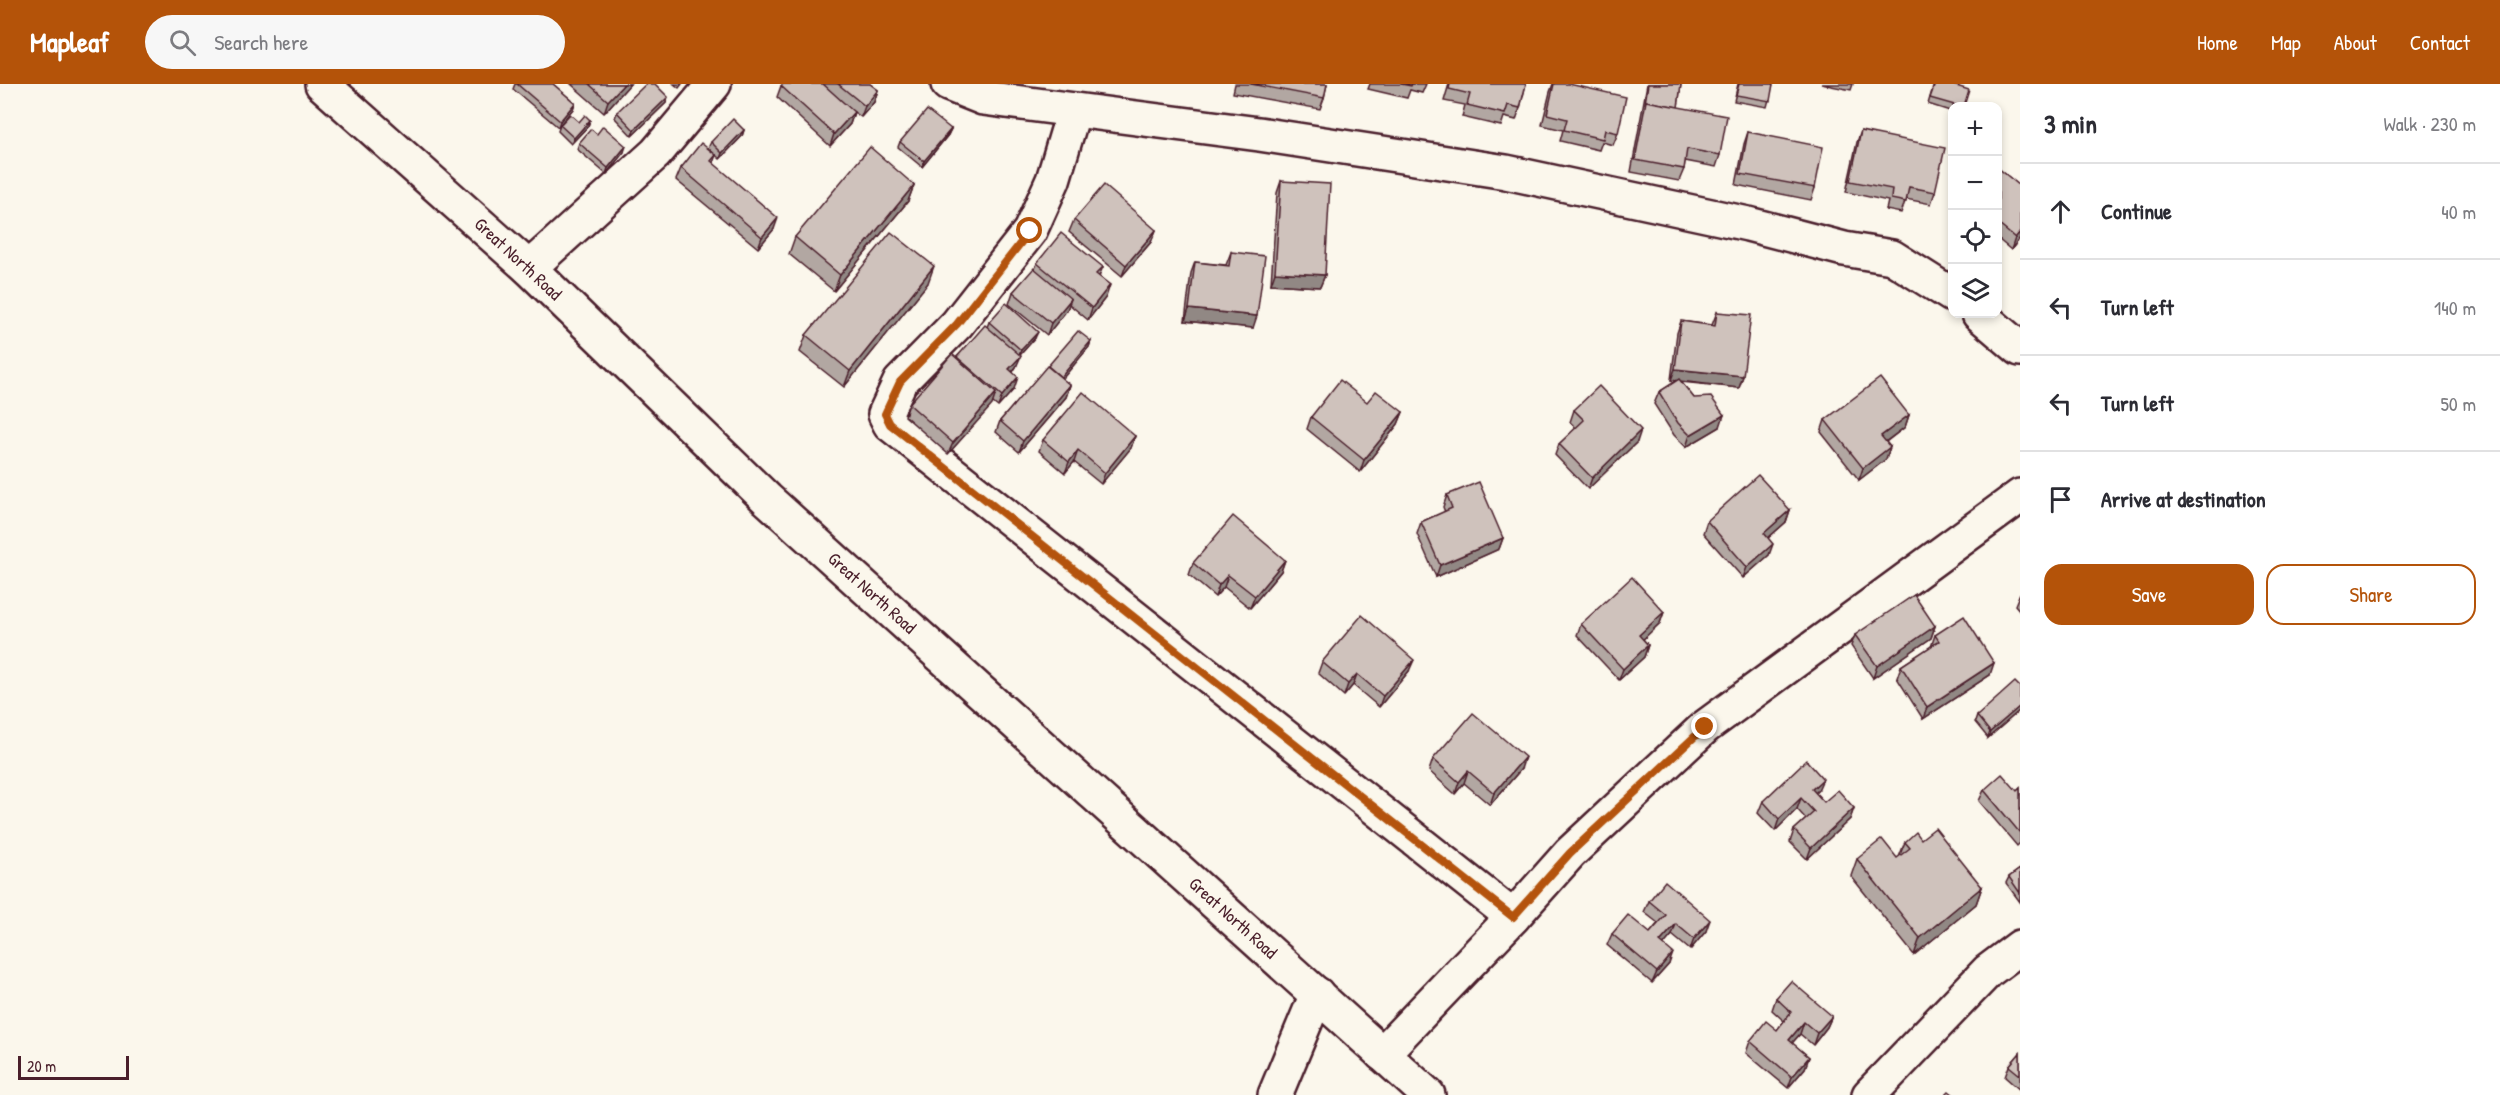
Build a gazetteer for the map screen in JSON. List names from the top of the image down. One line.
{"streets":{"main road":["Great North Road"]},"scale_bar":"20 m","page":{"header":"Mapleaf","search":"Search here","nav":["Home","Map","About","Contact"],"heading":["3 min","Walk · 230 m"],"map_buttons":["+","−"],"list":[["Continue","40 m"],["Turn left","140 m"],["Turn left","50 m"],"Arrive at destination"],"buttons":["Save","Share"],"scale":"20 m"}}
